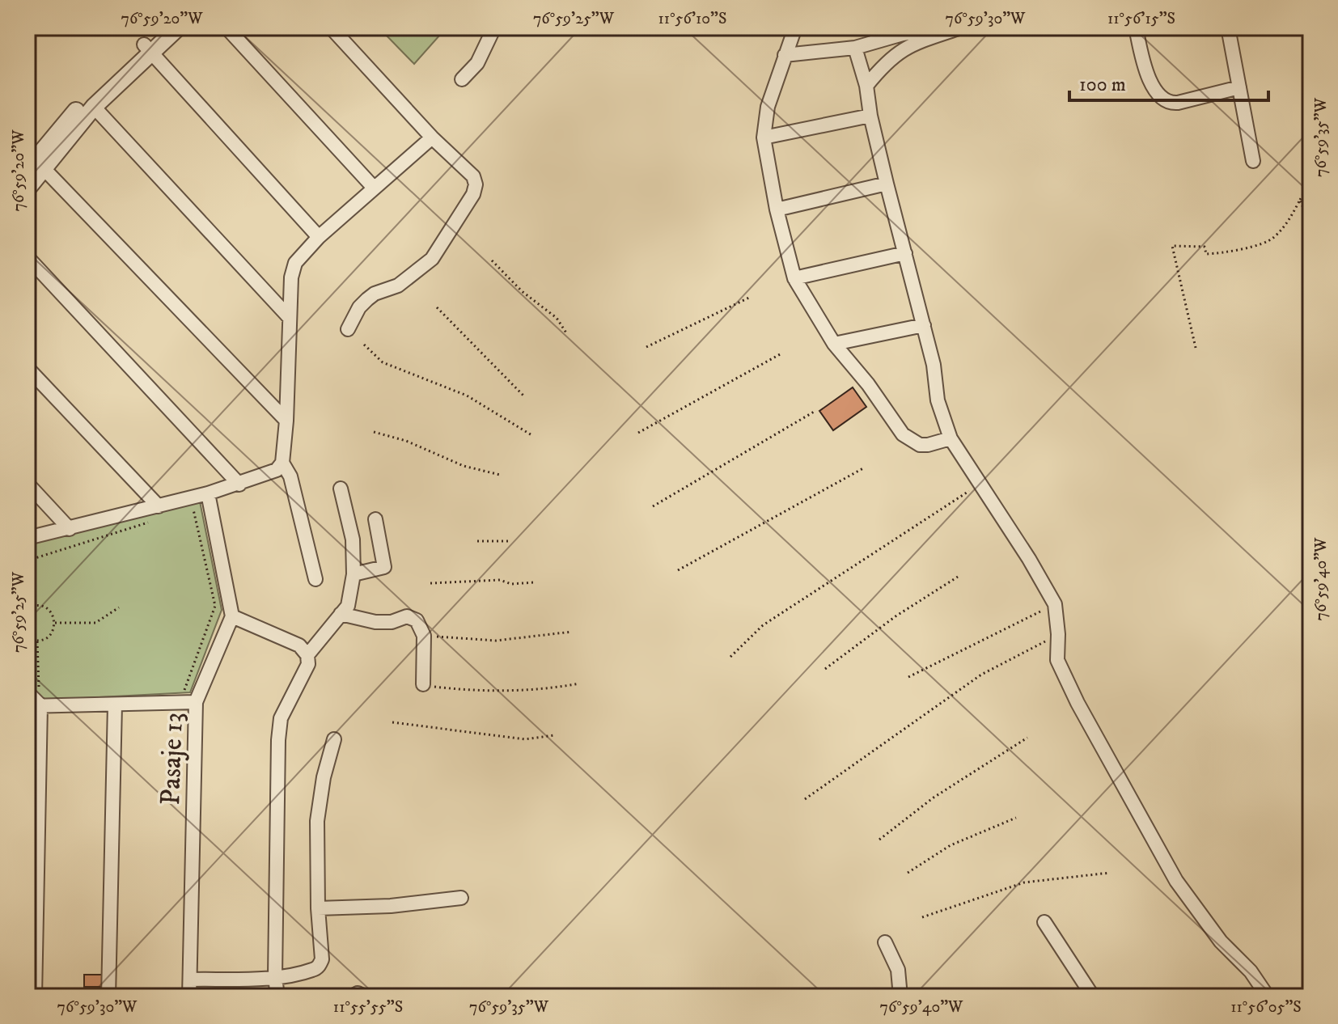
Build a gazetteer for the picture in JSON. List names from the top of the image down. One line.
{"streets":{"street":["Pasaje 13"]},"scale_bar":"100 m","coordinates":["76°59'20\"W","76°59'25\"W","11°56'10\"S","76°59'30\"W","11°56'15\"S","76°59'35\"W","76°59'40\"W","11°55'55\"S","11°56'05\"S"]}
